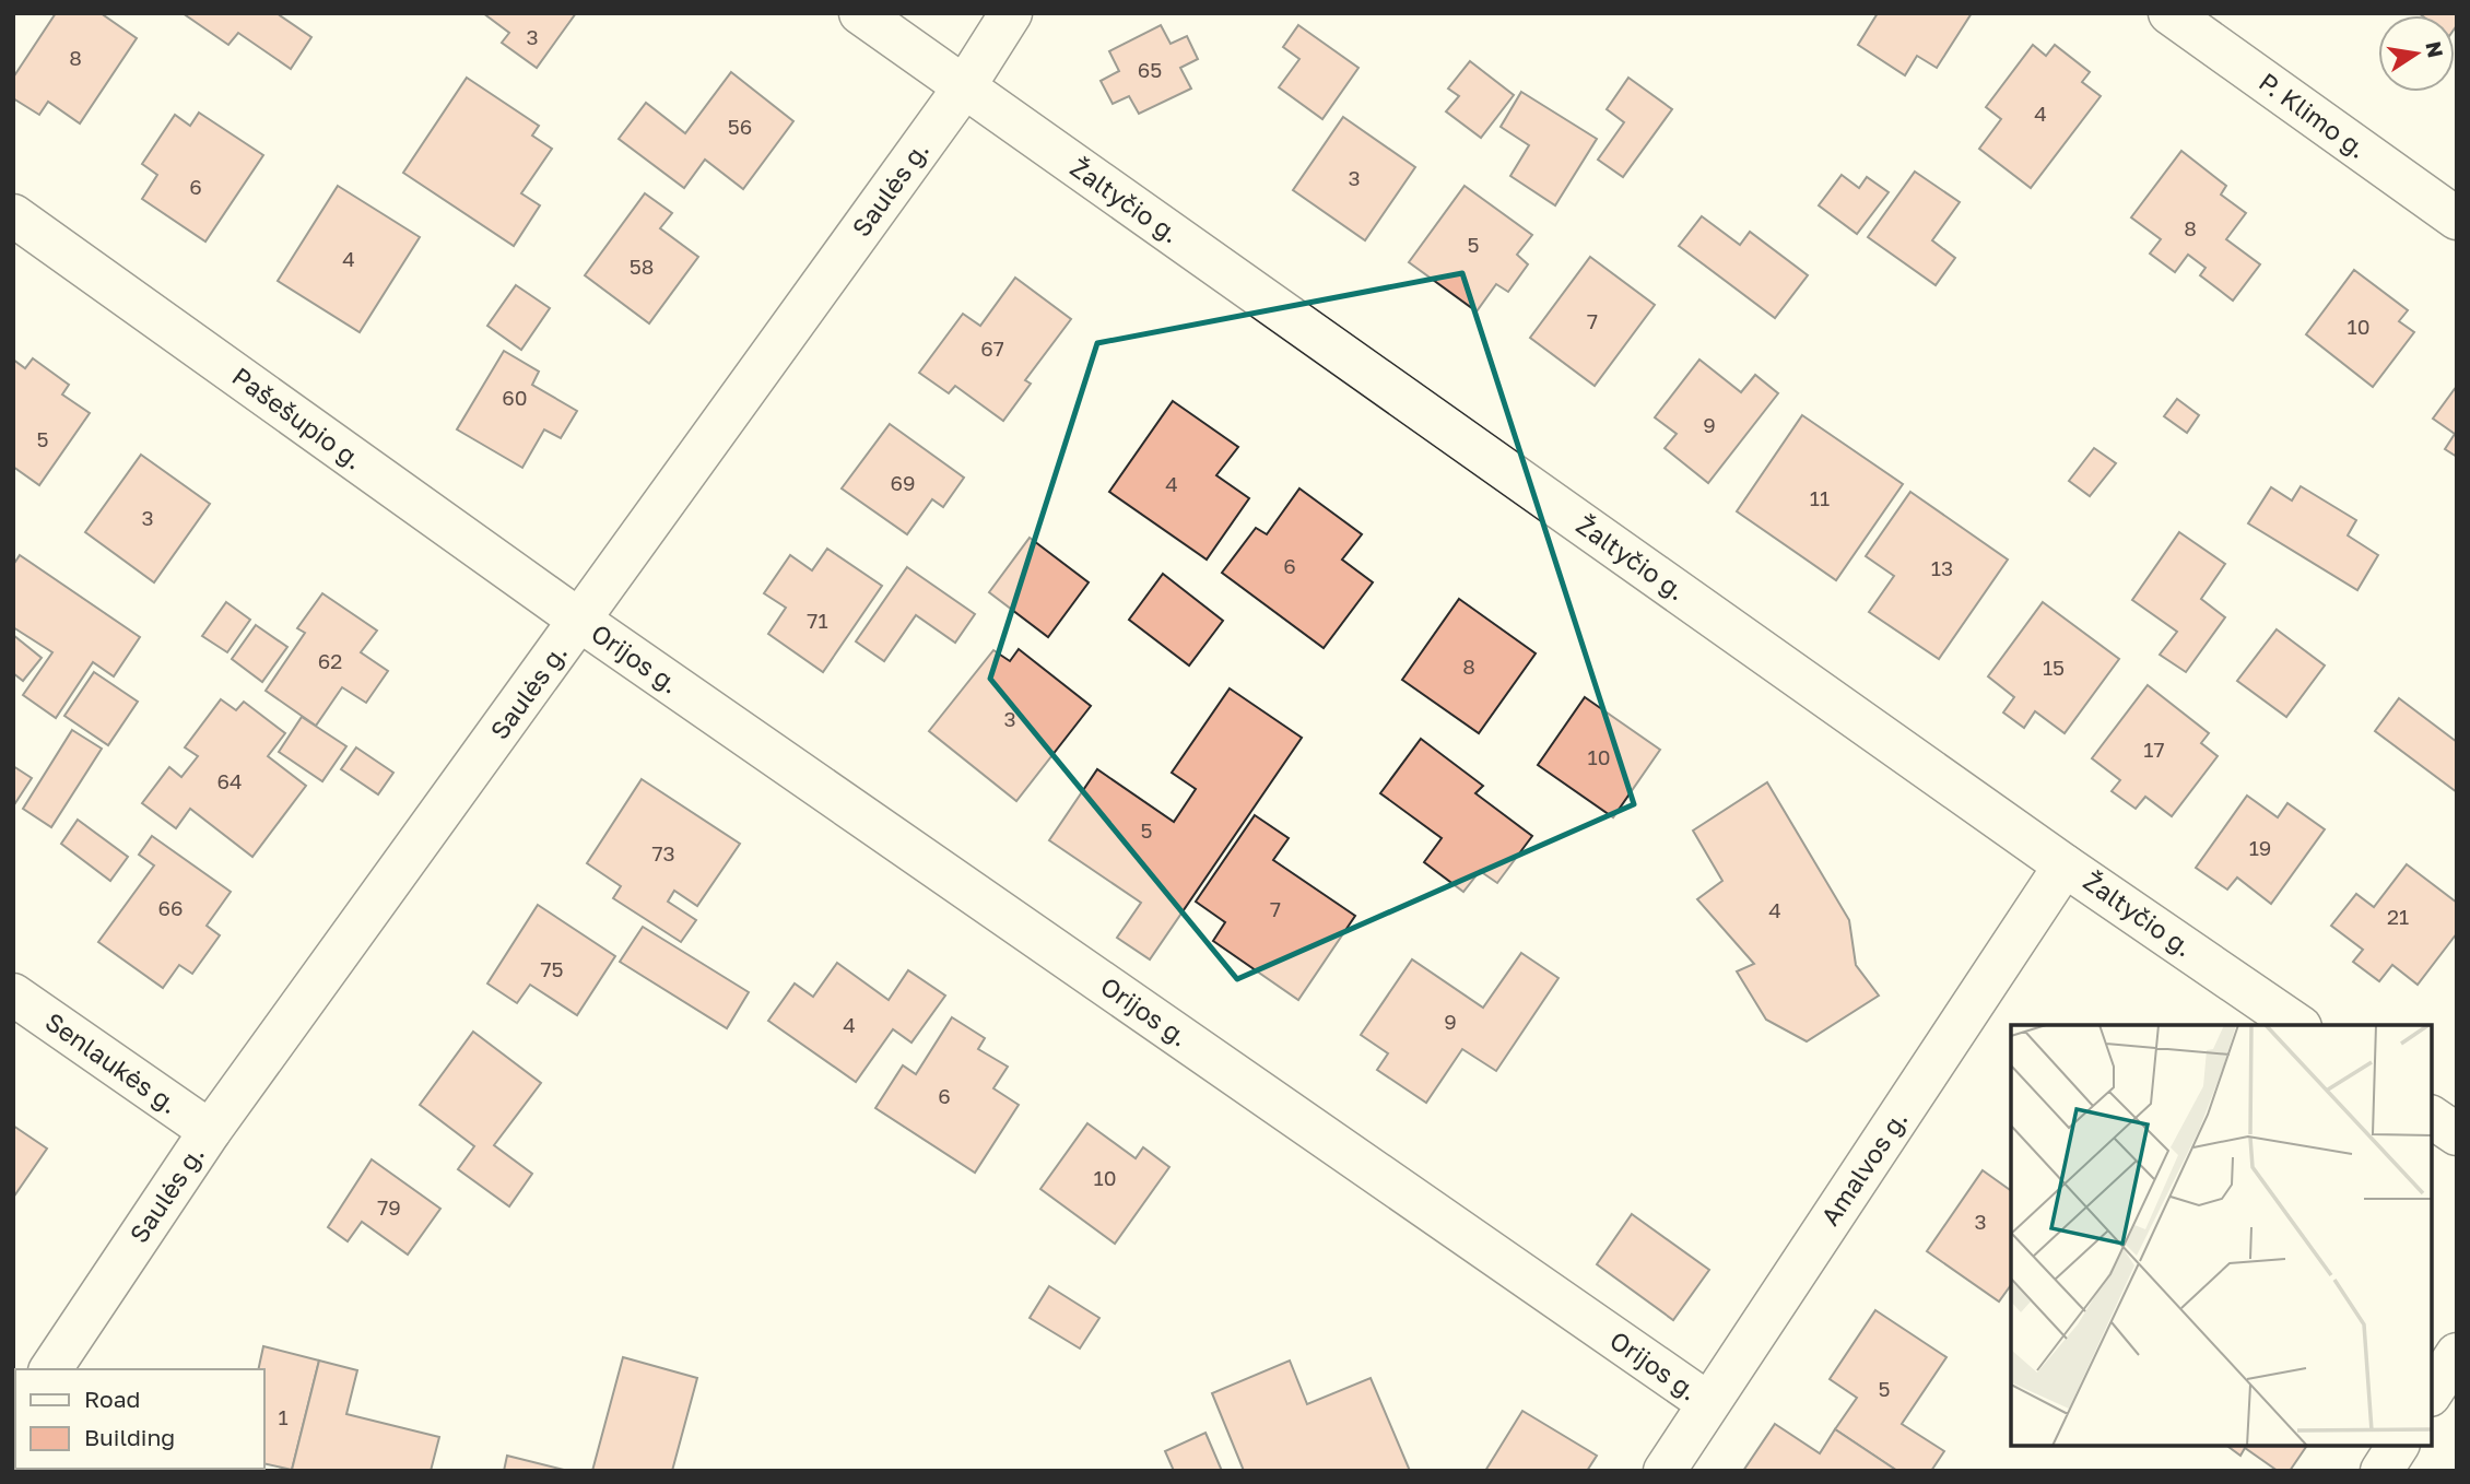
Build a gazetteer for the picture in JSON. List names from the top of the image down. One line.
{"streets":{"street":["P. Klimo g.","Saulės g.","Žaltyčio g.","Pašešupio g.","Orijos g.","Senlaukės g.","Amalvos g."]},"crossings":[["Saulės g.","Žaltyčio g."],["Saulės g.","Pašešupio g."],["Saulės g.","Orijos g."],["Saulės g.","Senlaukės g."],["Žaltyčio g.","Amalvos g."],["Pašešupio g.","Orijos g."],["Orijos g.","Amalvos g."]],"house_numbers":["3","8","65","4","56","3","6","8","5","4","58","7","10","67","60","9","5","69","4","11","3","6","13","71","62","8","15","3","17","10","64","5","19","73","66","7","4","21","75","9","4","6","10","79","3","5","1"],"legend":["Road","Building"],"north":"right"}
